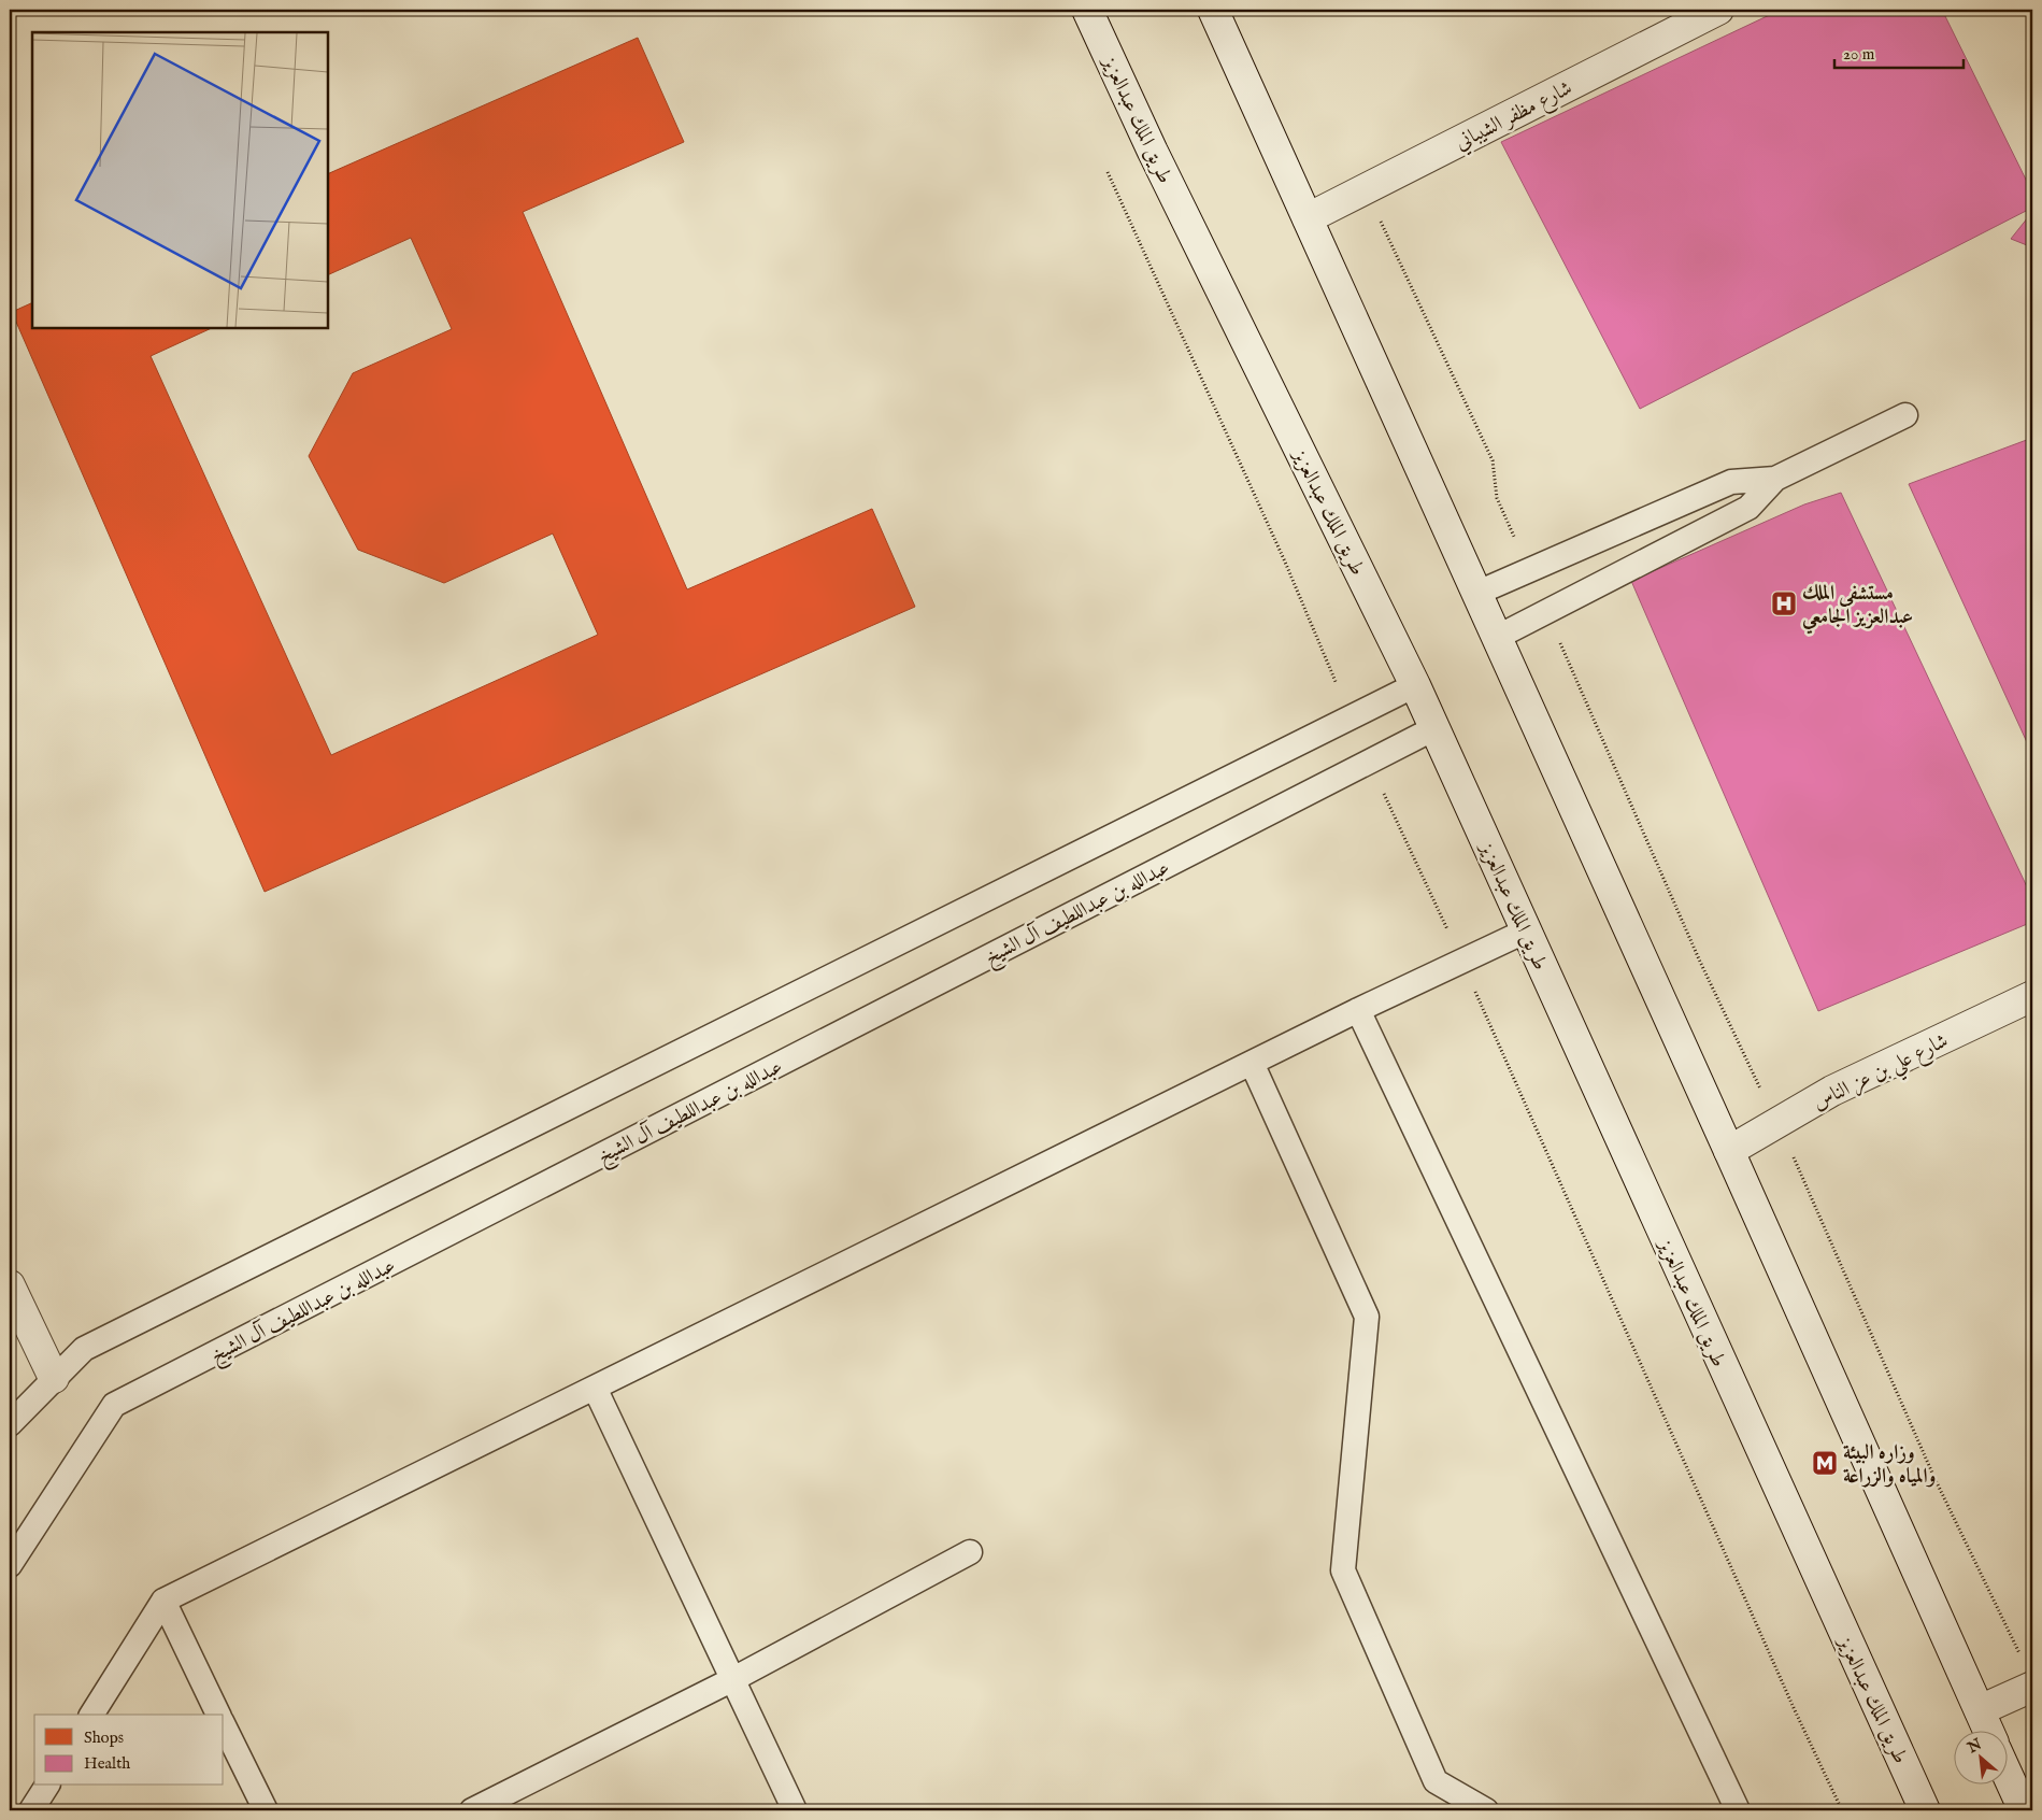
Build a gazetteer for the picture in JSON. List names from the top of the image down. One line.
{"streets":{"main road":["شارع مظفر الشيباني","طريق الملك عبدالعزيز","شارع علي بن عز الناس"],"lane":["عبدالله بن عبداللطيف آل الشيخ"]},"crossings":[["طريق الملك عبدالعزيز","عبدالله بن عبداللطيف آل الشيخ"]],"places":{"hospital":["مستشفى الملك عبدالعزيز الجامعي"],"metro station":["وزاره البيئة والمياه والزراعة"]},"legend":["Shops","Health"],"scale_bar":"20 m","north":"top left"}
